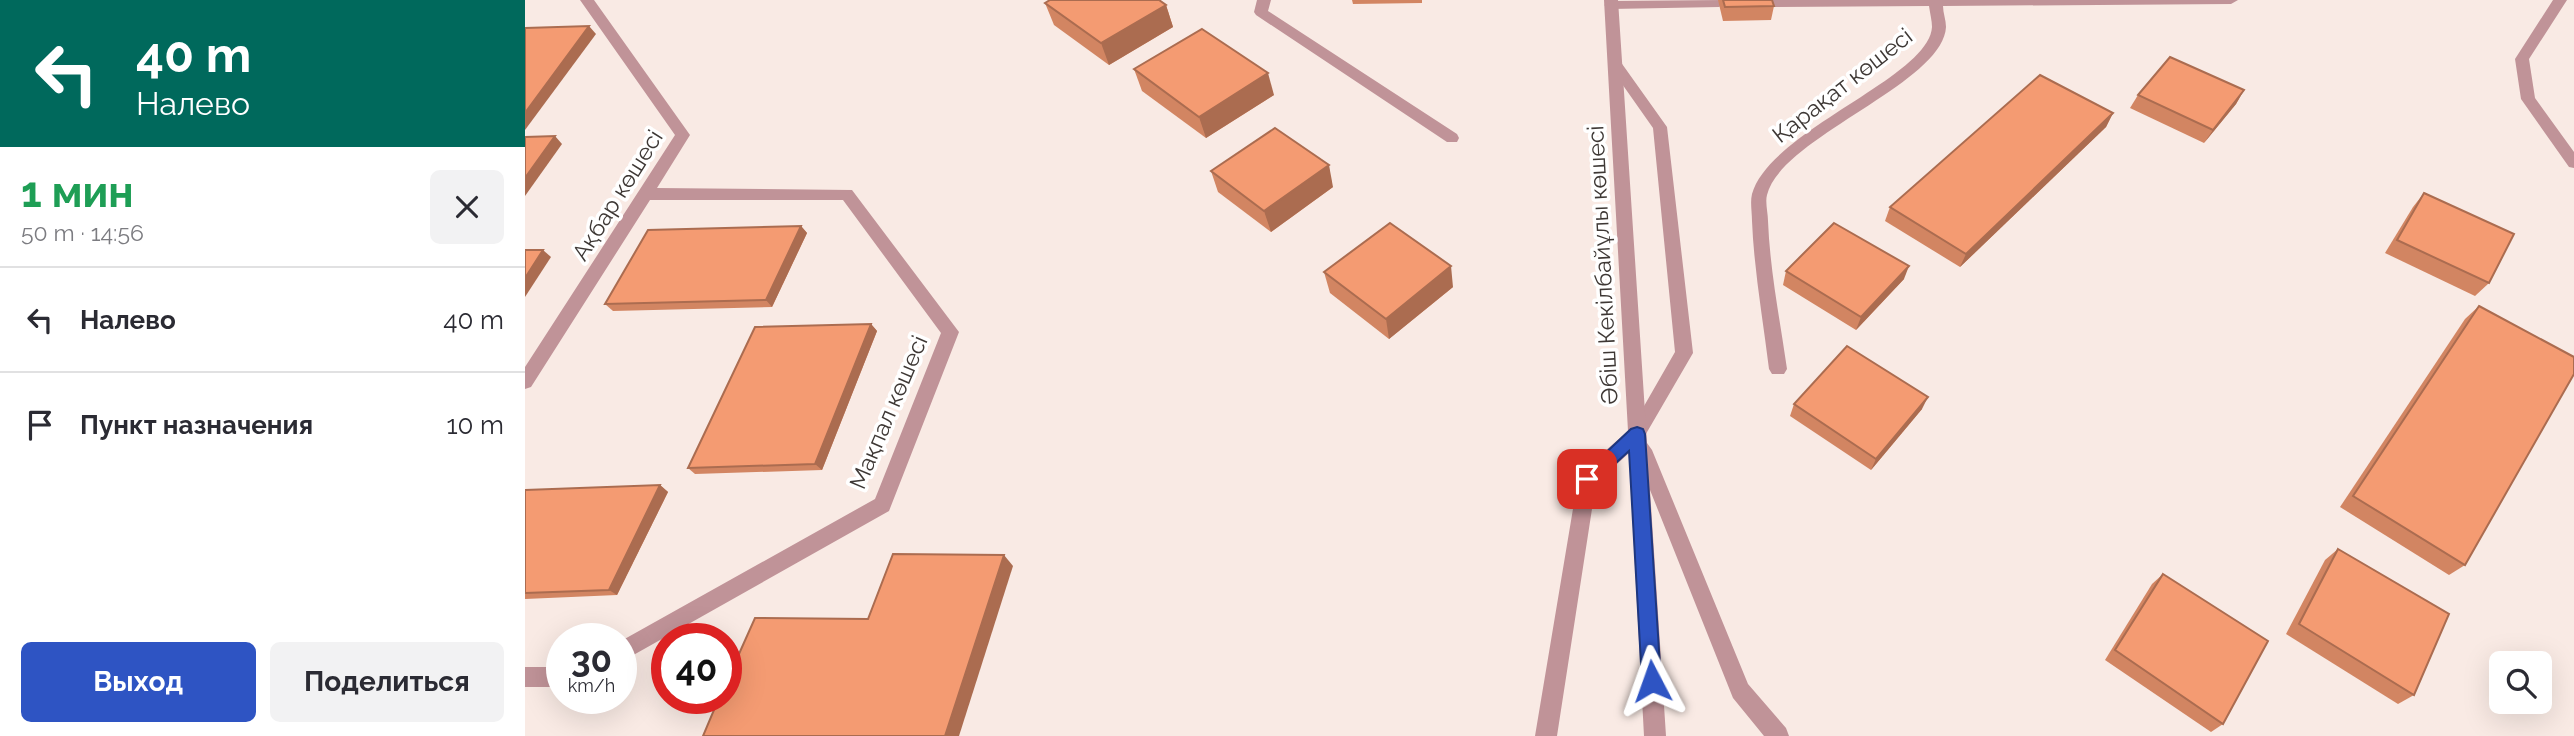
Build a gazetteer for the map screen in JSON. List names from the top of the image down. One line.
{"streets":{"street":["Қарақат көшесі","Ақбар көшесі","Әбіш Кекілбайұлы көшесі","Мақпал көшесі"]},"crossings":[["Ақбар көшесі","Мақпал көшесі"]],"page":{"turn":["40 m","Налево"],"heading":["1 мин","50 m · 14:56"],"list":[{"name":"Налево","value":"40 m"},{"name":"Пункт назначения","value":"10 m"}],"speed":"30 km/h","limit":"40","buttons":["Выход","Поделиться"]}}
